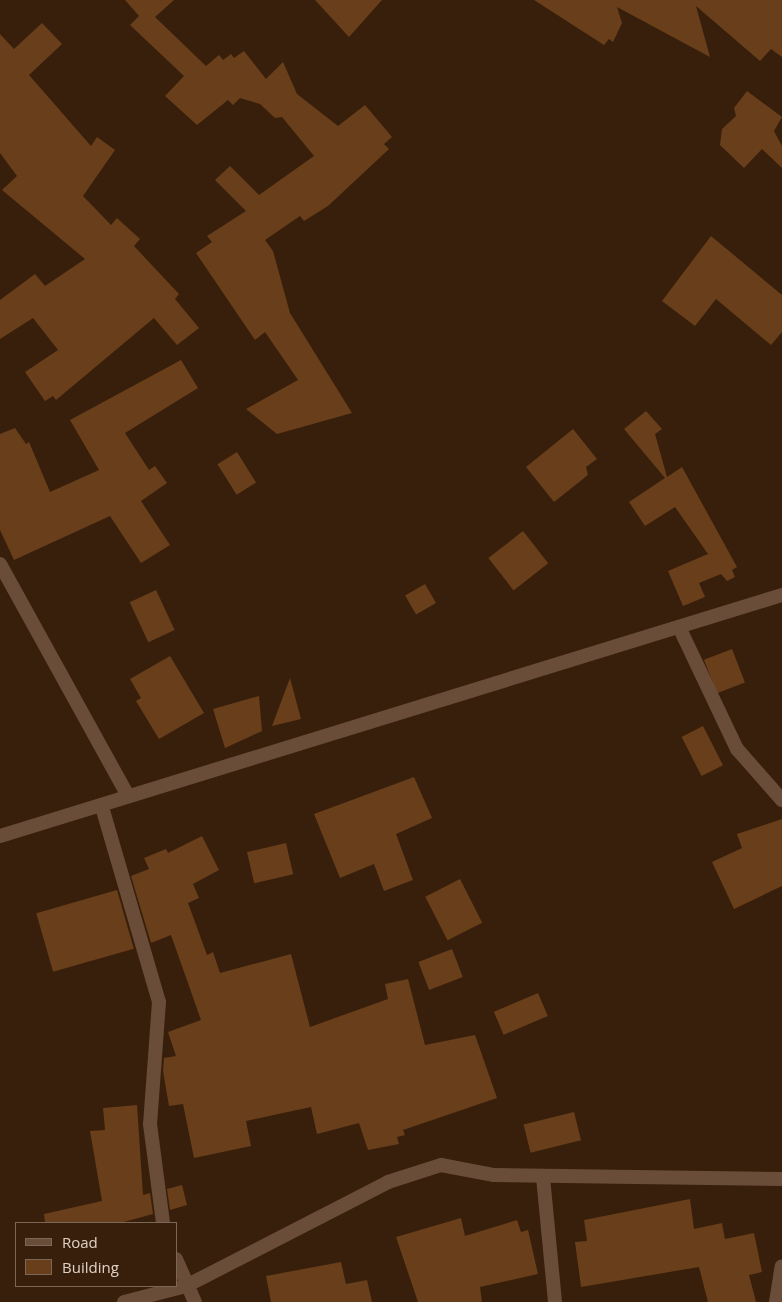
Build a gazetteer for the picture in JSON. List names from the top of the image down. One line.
{"legend":["Road","Building"]}
